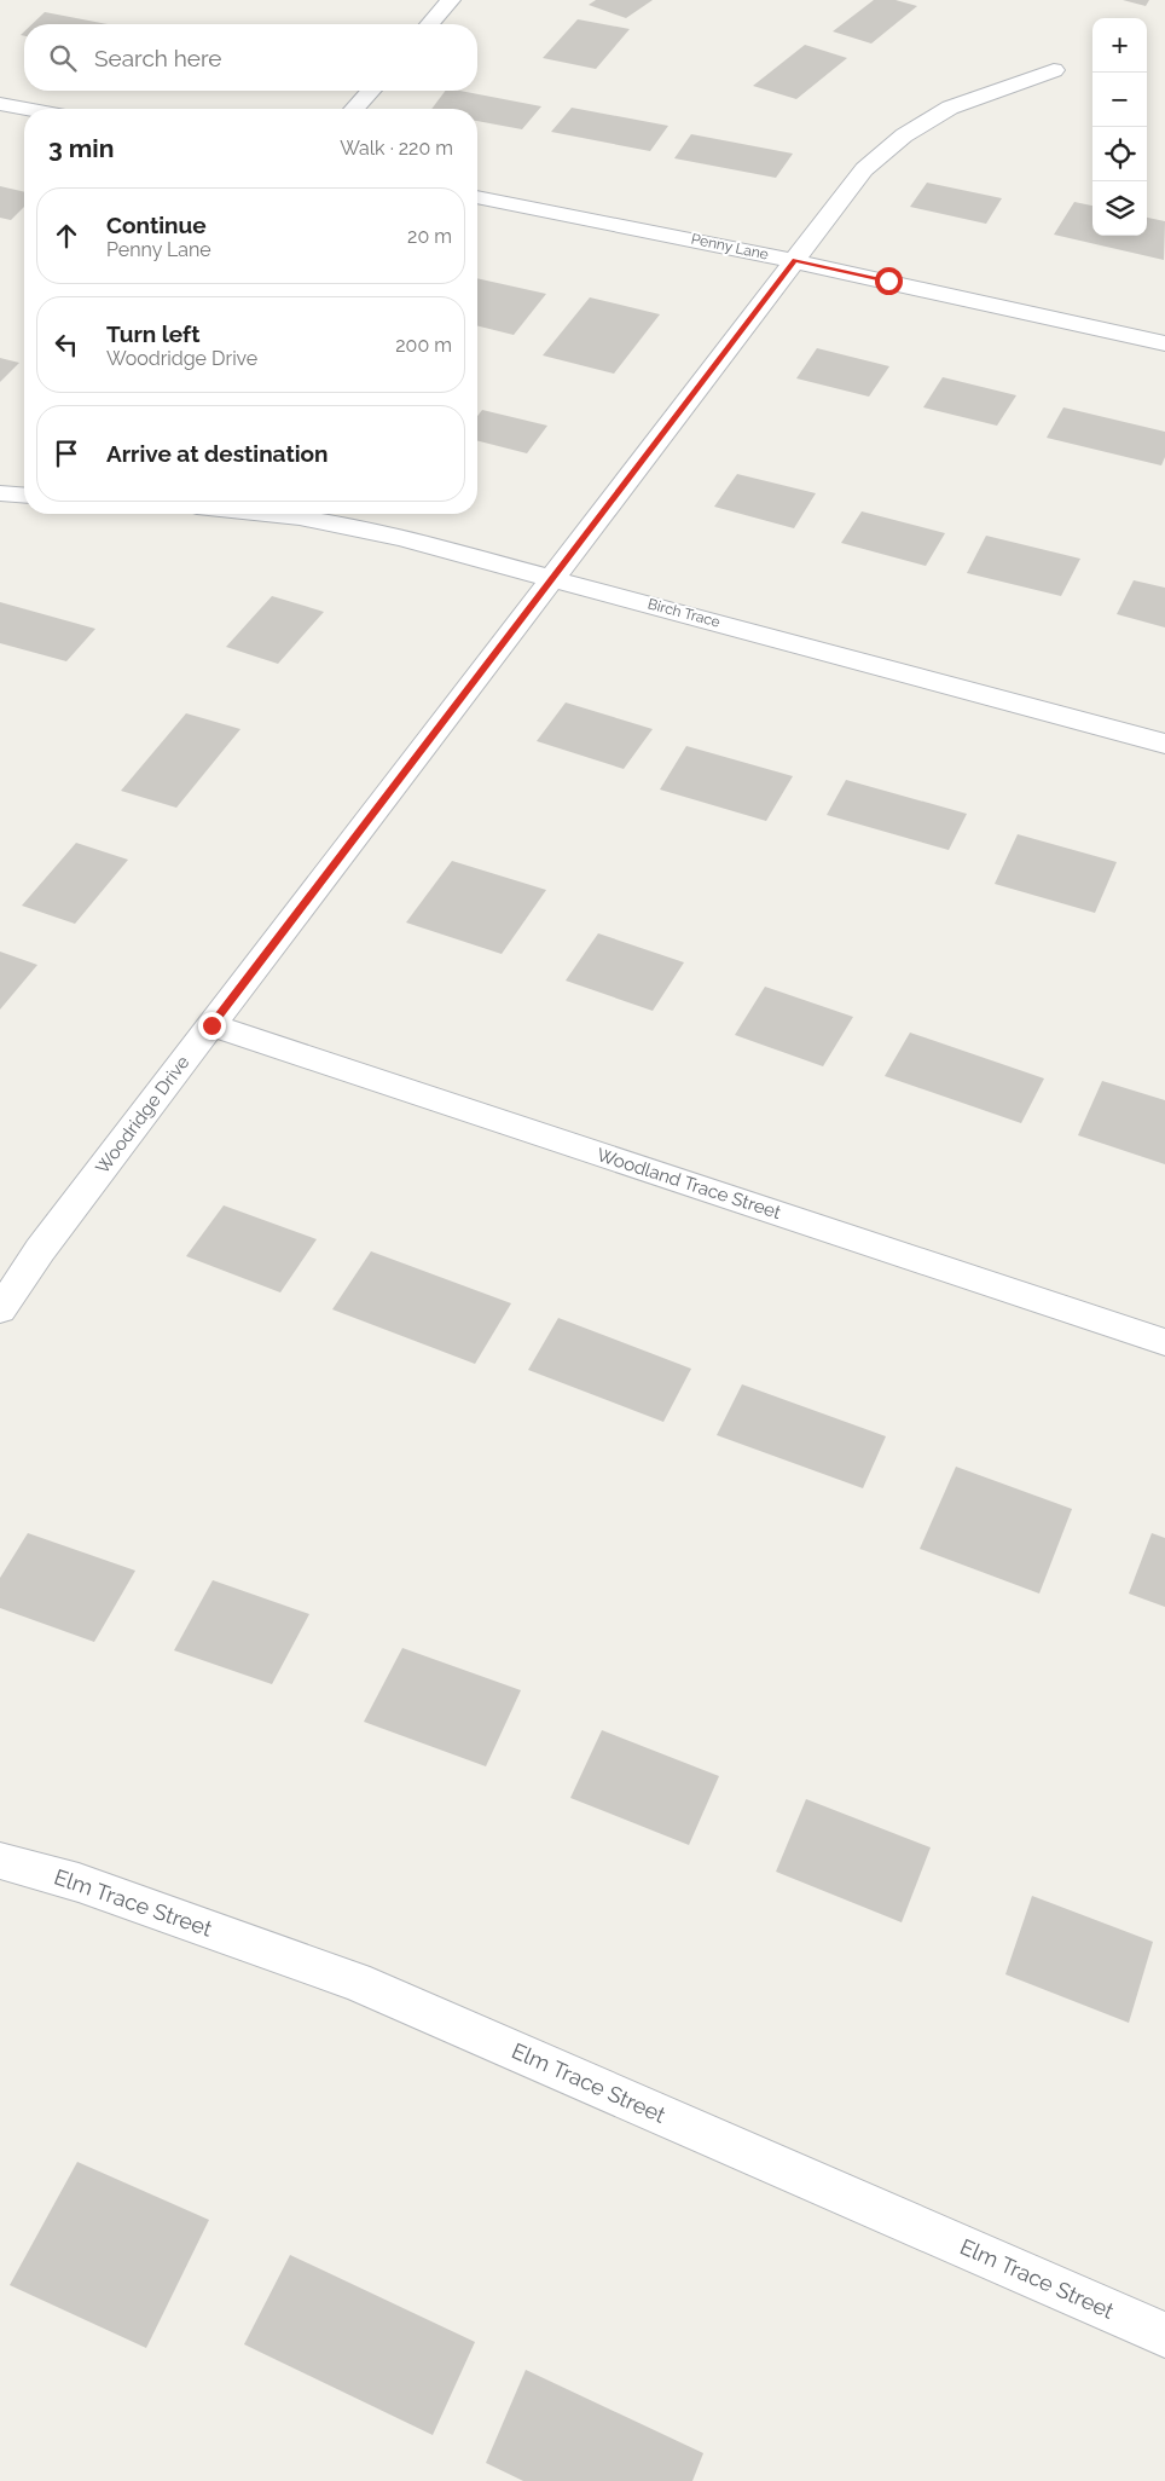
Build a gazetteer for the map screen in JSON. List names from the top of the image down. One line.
{"streets":{"street":["Penny Lane","Birch Trace","Woodridge Drive","Woodland Trace Street","Elm Trace Street"]},"crossings":[["Penny Lane","Woodridge Drive"],["Birch Trace","Woodridge Drive"],["Woodridge Drive","Woodland Trace Street"]],"page":{"map_buttons":["+","−"],"search":"Search here","heading":["3 min","Walk · 220 m"],"list":[["Continue","Penny Lane","20 m"],["Turn left","Woodridge Drive","200 m"],"Arrive at destination"]}}
